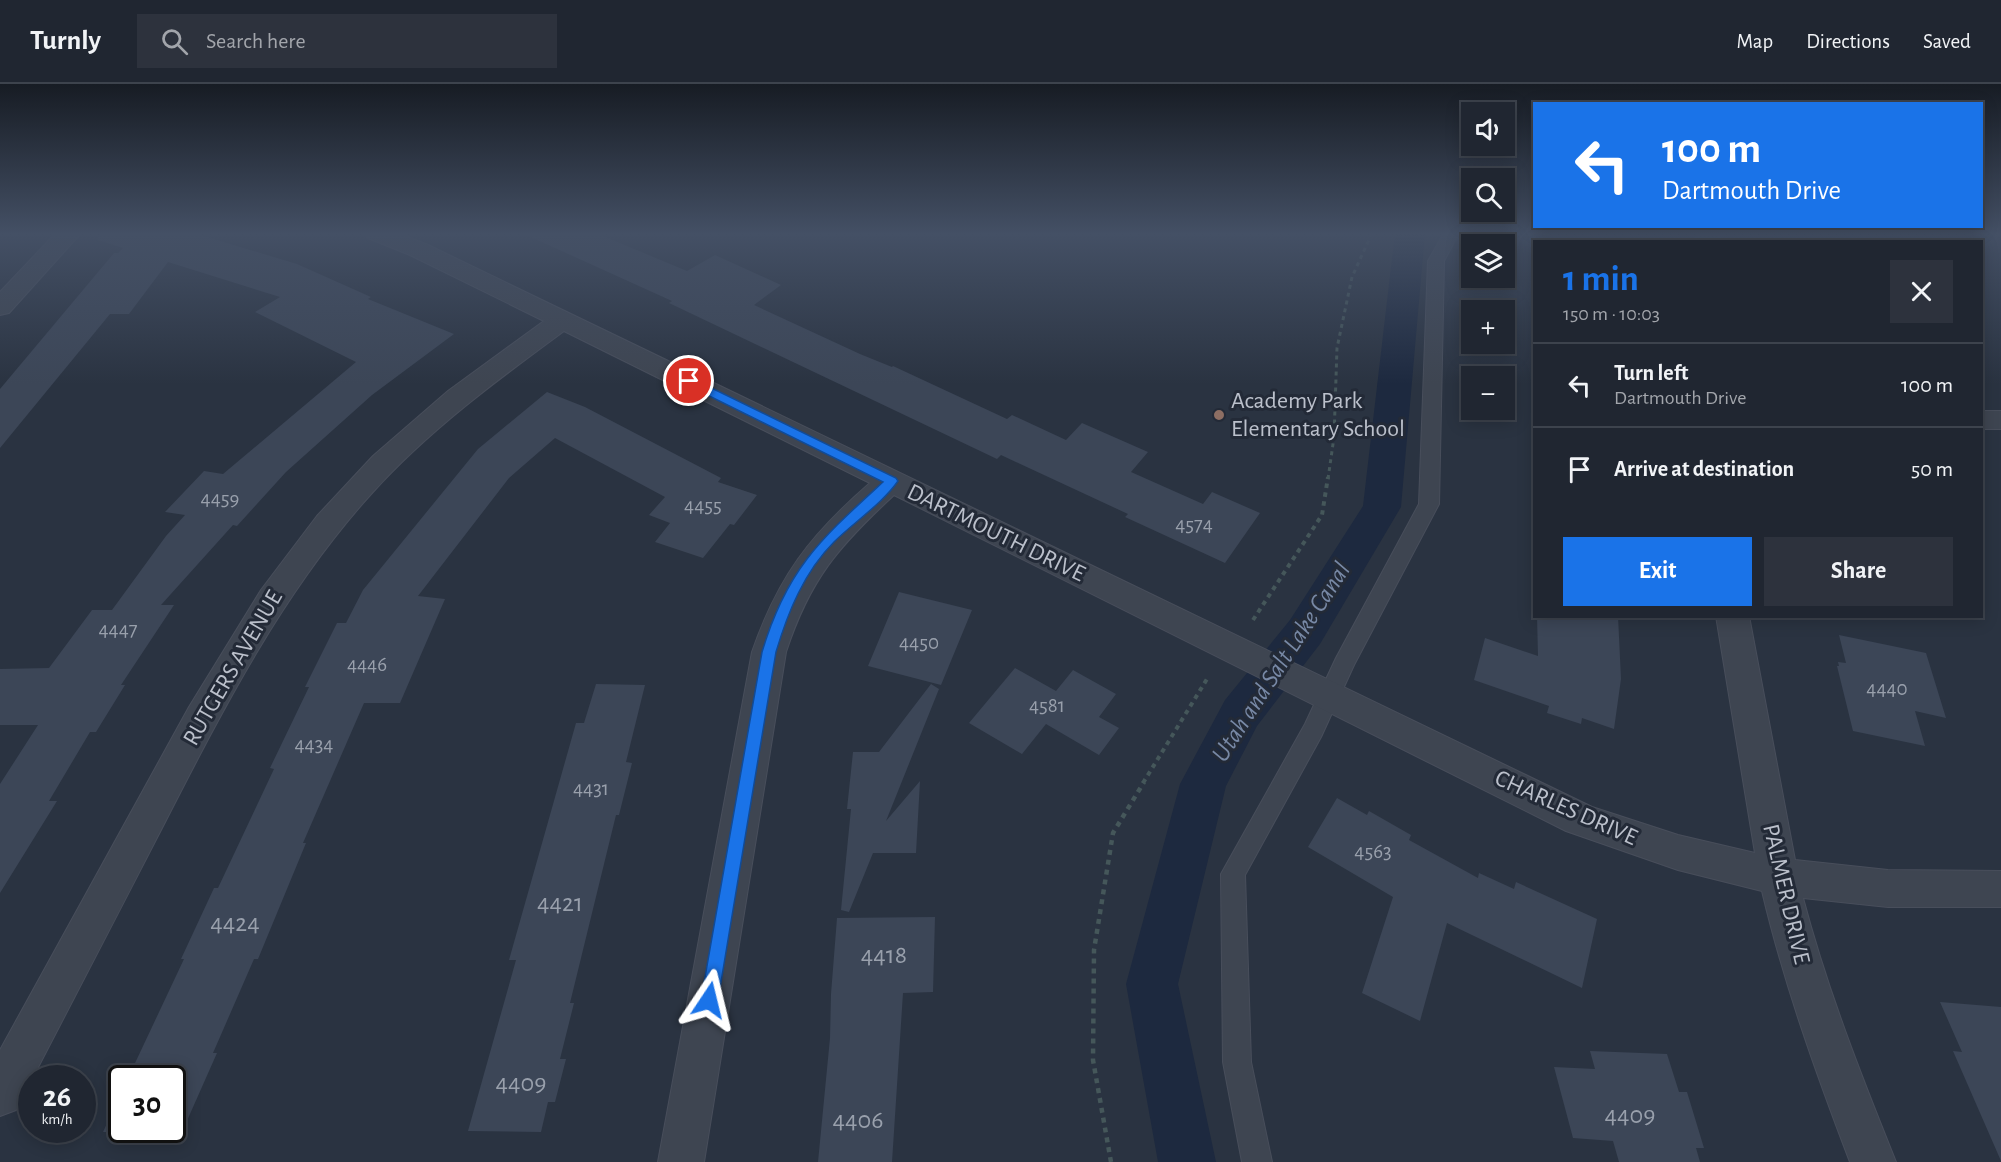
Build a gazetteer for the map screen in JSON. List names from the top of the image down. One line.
{"streets":{"street":["DARTMOUTH DRIVE","RUTGERS AVENUE","CHARLES DRIVE","PALMER DRIVE"]},"crossings":[["DARTMOUTH DRIVE","RUTGERS AVENUE"],["DARTMOUTH DRIVE","CHARLES DRIVE"],["CHARLES DRIVE","PALMER DRIVE"]],"water":["Utah and Salt Lake Canal"],"places":["Academy Park Elementary School"],"house_numbers":["4459","4455","4574","4447","4450","4446","4440","4581","4434","4431","4563","4421","4424","4418","4409","4409","4406"],"page":{"header":"Turnly","search":"Search here","nav":["Map","Directions","Saved"],"map_buttons":["+","−"],"turn":["100 m","Dartmouth Drive"],"heading":["1 min","150 m · 10:03"],"list":[{"name":"Turn left","note":"Dartmouth Drive","value":"100 m"},{"name":"Arrive at destination","value":"50 m"}],"buttons":["Exit","Share"],"speed":"26 km/h","limit":"30"}}
